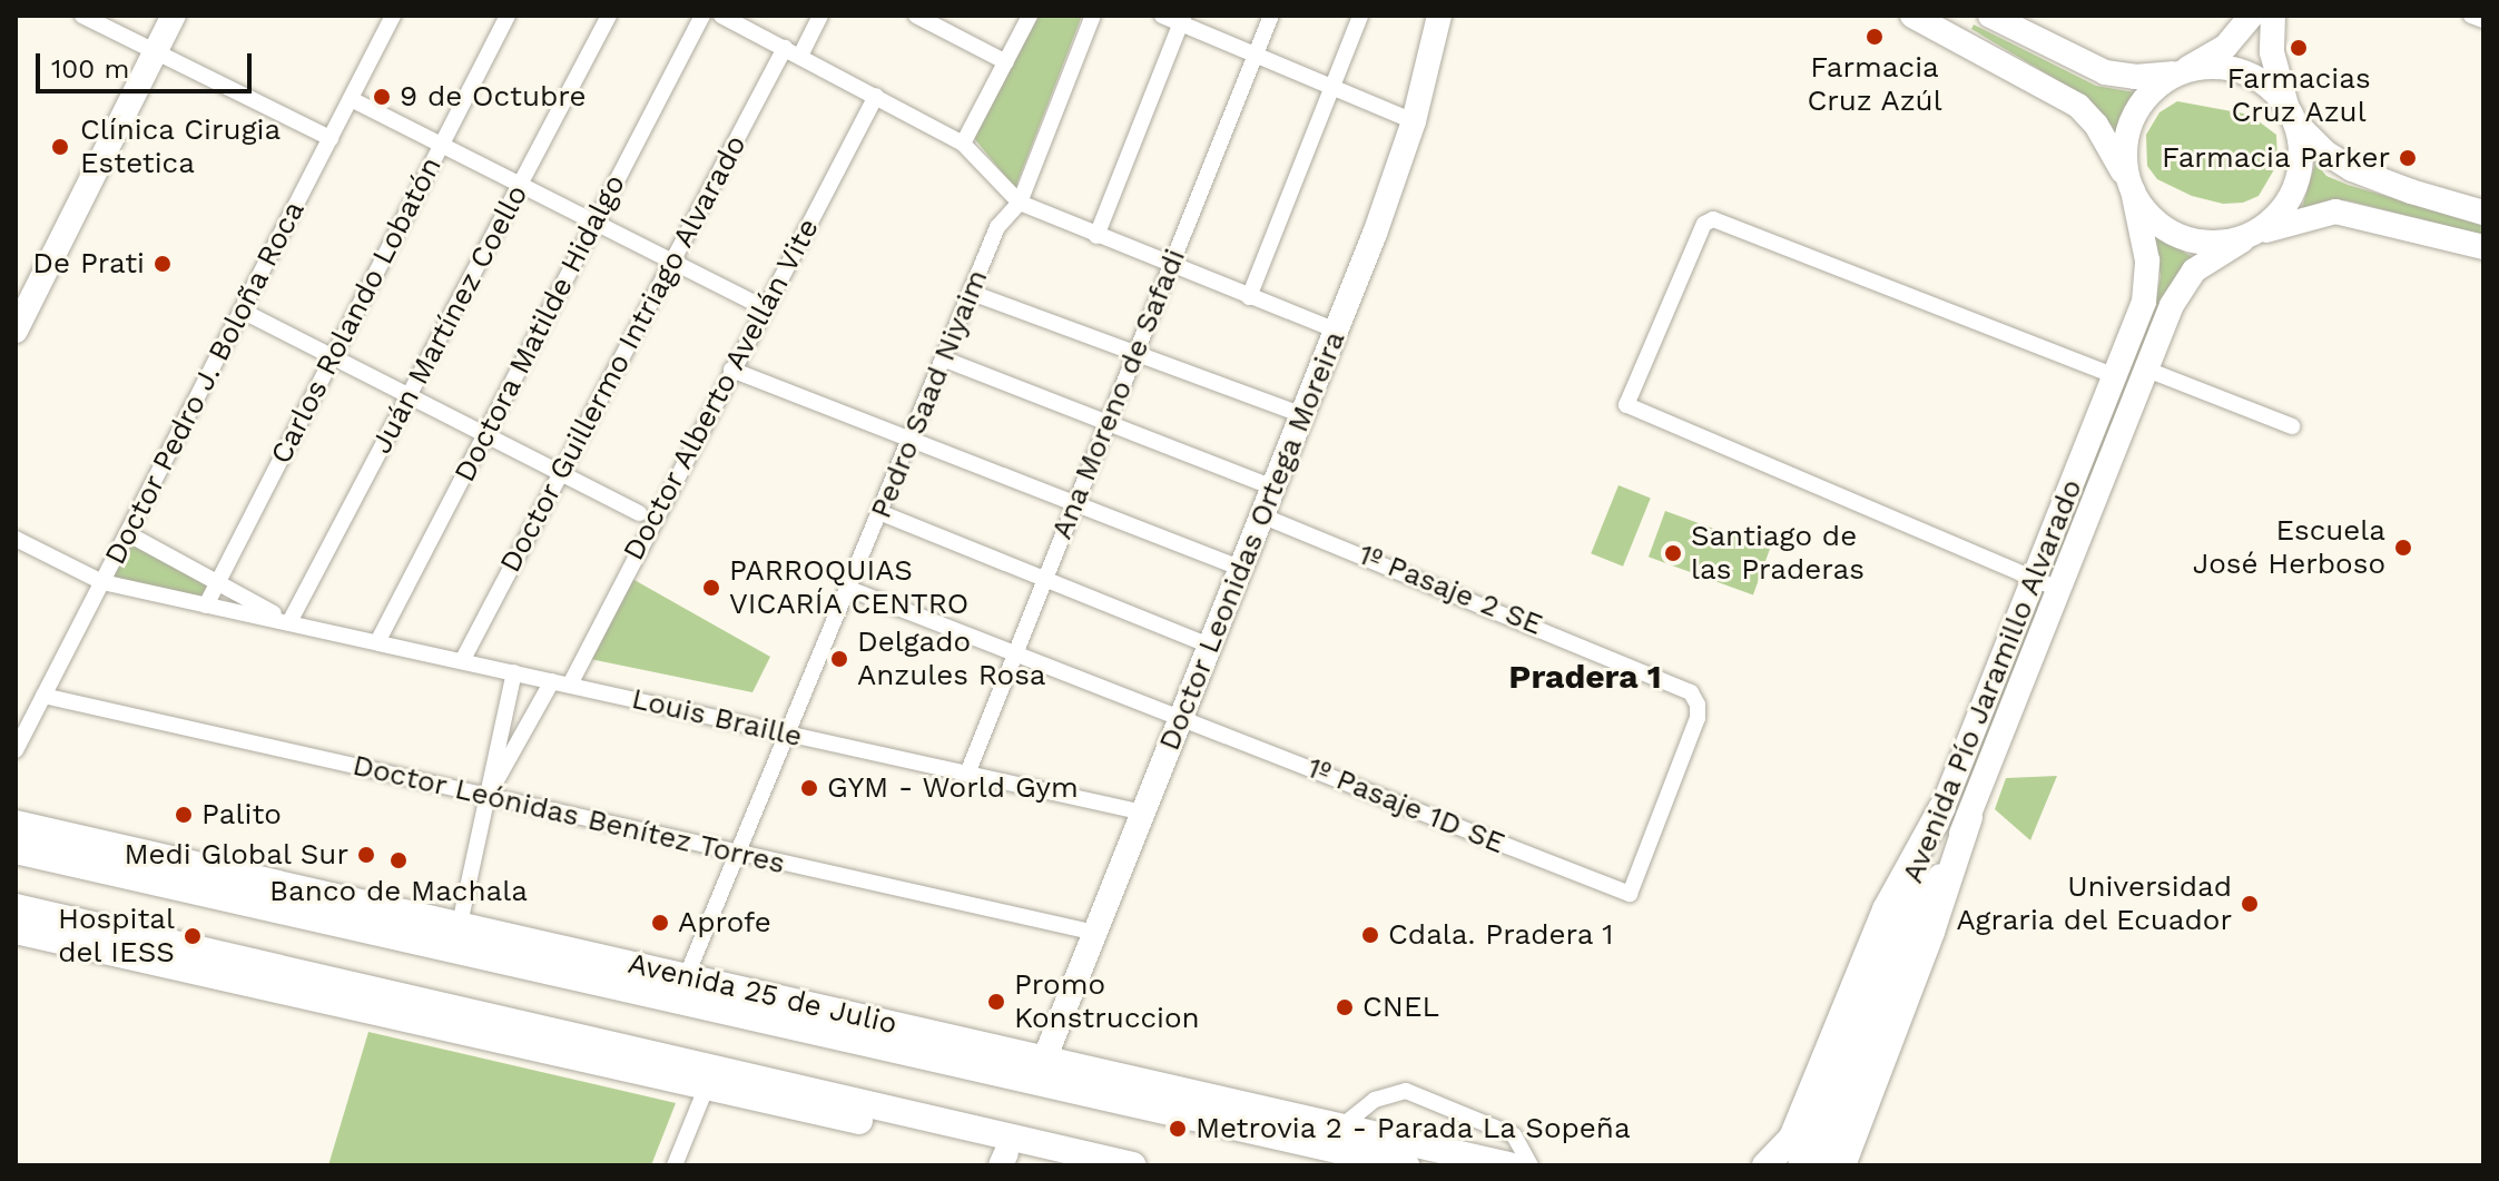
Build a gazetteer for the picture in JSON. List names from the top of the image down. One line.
{"streets":{"main road":["Doctor Leonidas Ortega Moreira","Avenida Pío Jaramillo Alvarado","Avenida 25 de Julio"],"street":["Carlos Rolando Lobatón","Juán Martínez Coello","Doctora Matilde Hidalgo","Doctor Guillermo Intriago Alvarado","Doctor Pedro J. Boloña Roca","Doctor Alberto Avellán Vite","Pedro Saad Niyaim","Ana Moreno de Safadi","1º Pasaje 2 SE","Louis Braille","1º Pasaje 1D SE","Doctor Leónidas Benítez Torres"]},"crossings":[["Carlos Rolando Lobatón","Louis Braille"],["Juán Martínez Coello","Louis Braille"],["Doctora Matilde Hidalgo","Louis Braille"],["Doctor Guillermo Intriago Alvarado","Louis Braille"],["Doctor Pedro J. Boloña Roca","Louis Braille"],["Doctor Pedro J. Boloña Roca","Doctor Leónidas Benítez Torres"],["Doctor Alberto Avellán Vite","Louis Braille"],["Pedro Saad Niyaim","Louis Braille"],["Pedro Saad Niyaim","1º Pasaje 1D SE"],["Pedro Saad Niyaim","Doctor Leónidas Benítez Torres"],["Pedro Saad Niyaim","Avenida 25 de Julio"],["Ana Moreno de Safadi","Louis Braille"],["Ana Moreno de Safadi","1º Pasaje 1D SE"],["Doctor Leonidas Ortega Moreira","1º Pasaje 2 SE"],["Doctor Leonidas Ortega Moreira","Louis Braille"],["Doctor Leonidas Ortega Moreira","1º Pasaje 1D SE"],["Doctor Leonidas Ortega Moreira","Doctor Leónidas Benítez Torres"],["Doctor Leonidas Ortega Moreira","Avenida 25 de Julio"],["1º Pasaje 2 SE","1º Pasaje 1D SE"]],"districts":["Pradera 1"],"places":["Farmacia Cruz Azúl","Farmacias Cruz Azul","9 de Octubre","Clínica Cirugia Estetica","Farmacia Parker","De Prati","Escuela José Herboso","Santiago de las Praderas","PARROQUIAS VICARÍA CENTRO","Delgado Anzules Rosa","GYM - World Gym","Palito","Medi Global Sur","Banco de Machala","Universidad Agraria del Ecuador","Aprofe","Cdala. Pradera 1","Hospital del IESS","Promo Konstruccion","CNEL","Metrovia 2 - Parada La Sopeña"],"scale_bar":"100 m"}
